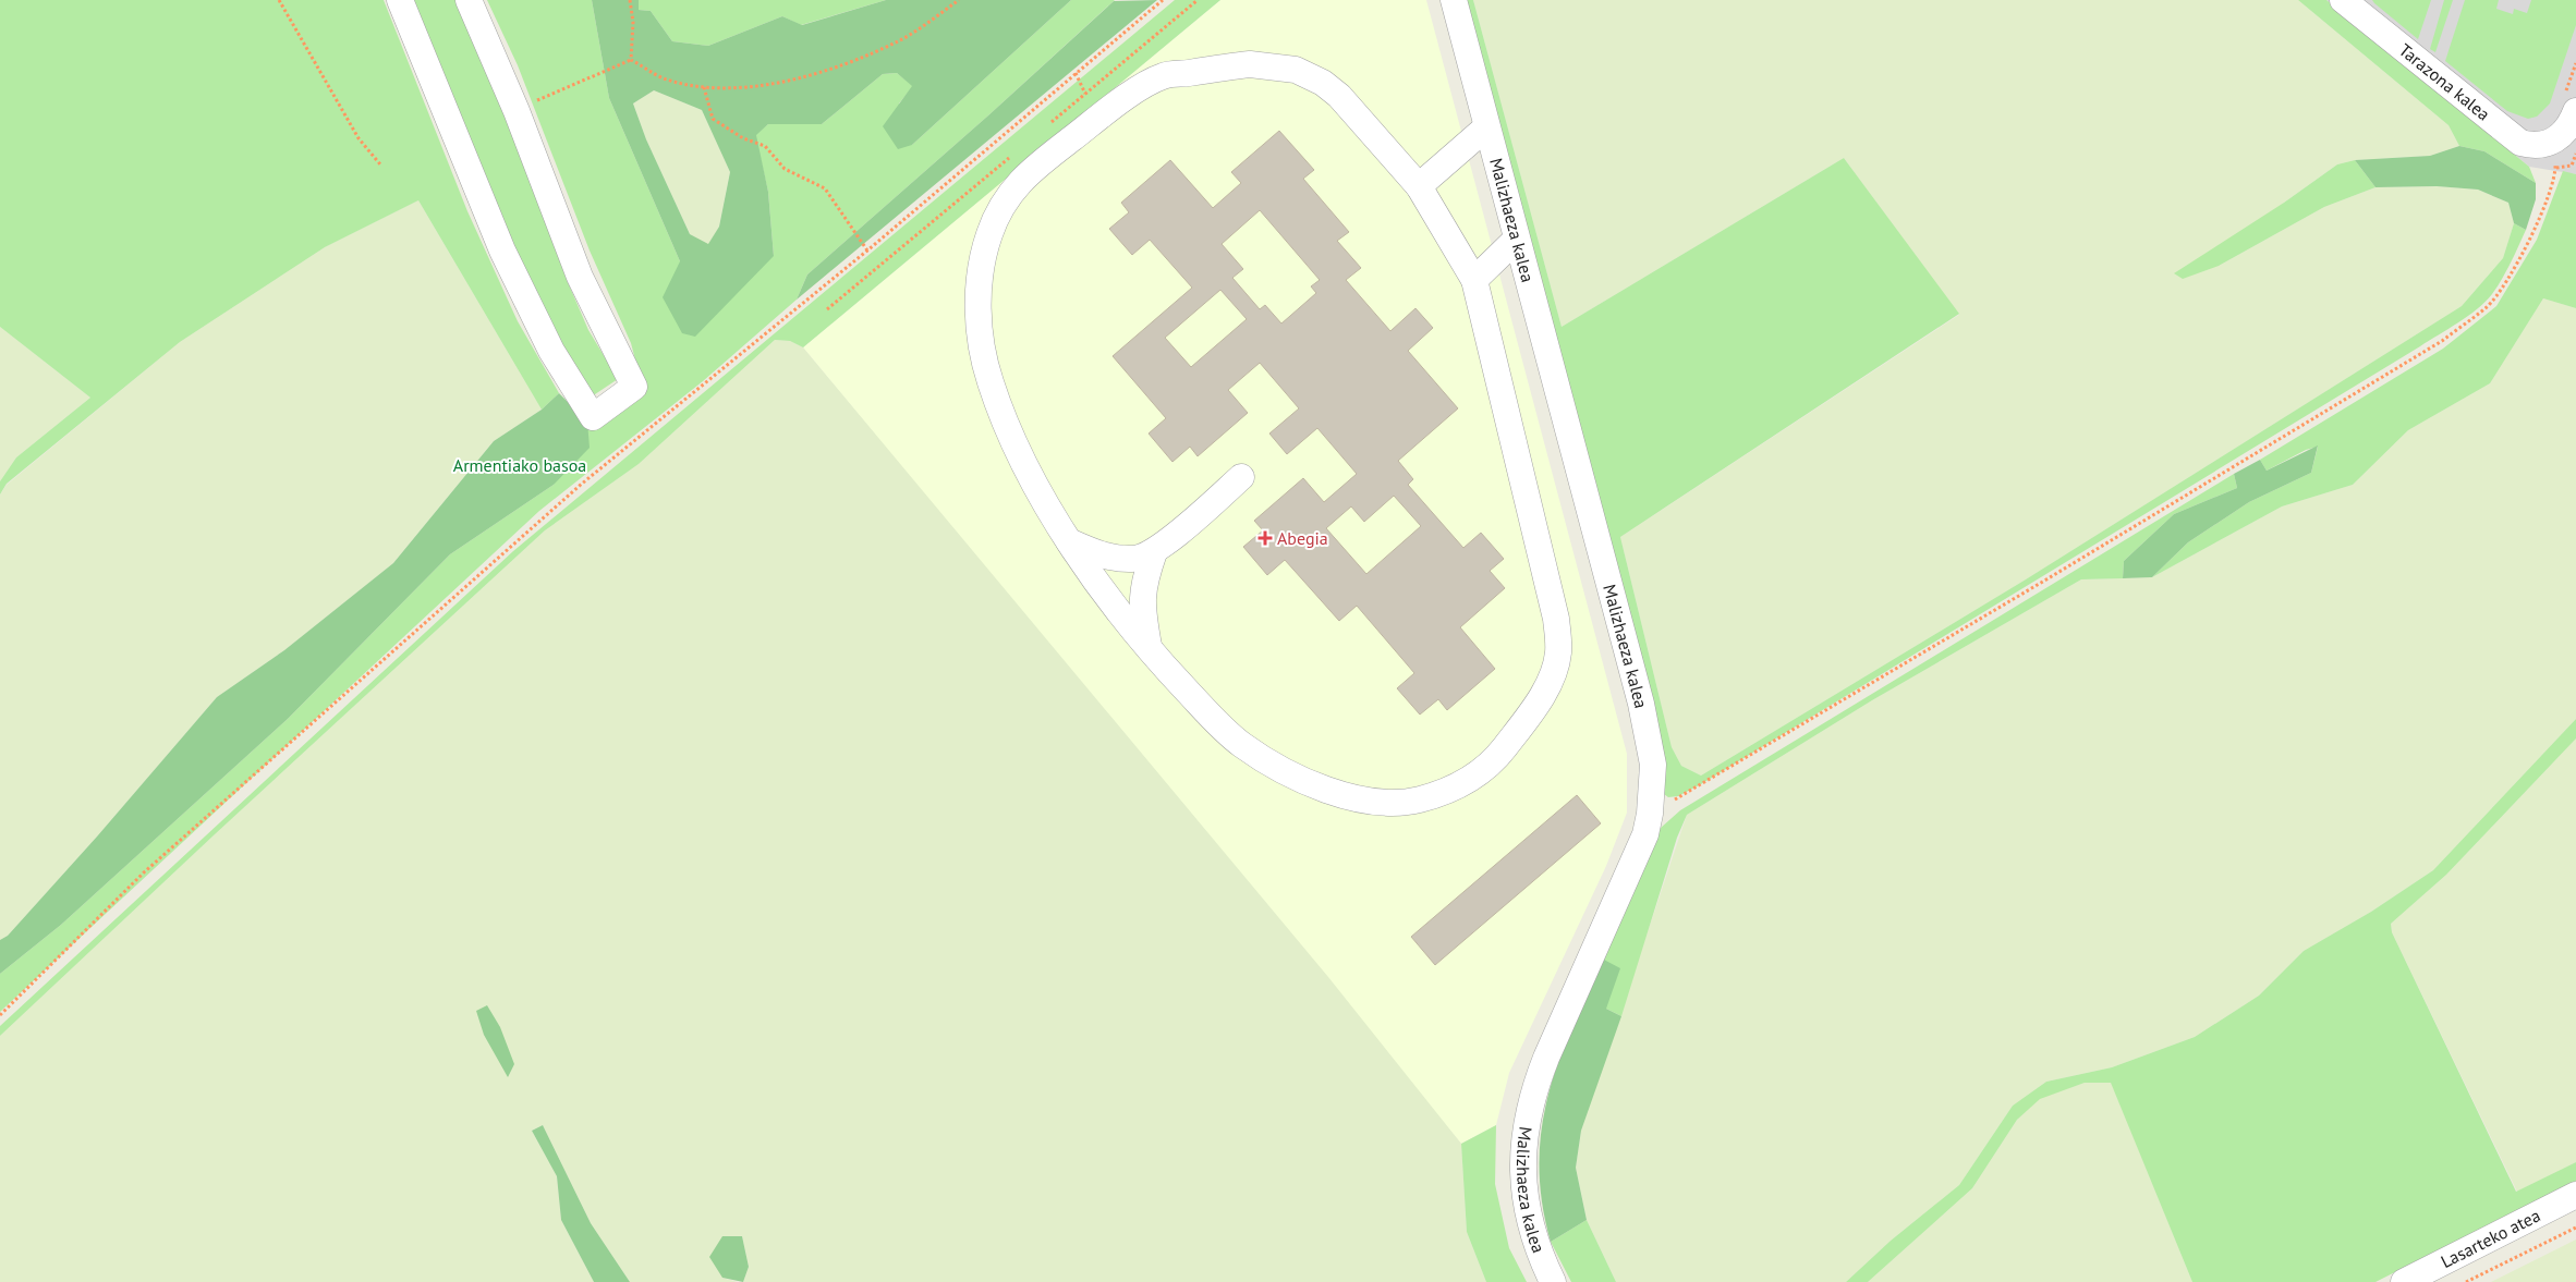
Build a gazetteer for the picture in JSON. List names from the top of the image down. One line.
{"streets":{"street":["Tarazona kalea","Malizhaeza kalea","Lasarteko atea"]},"parks":["Armentiako basoa"],"places":{"health":["Abegia"]}}
